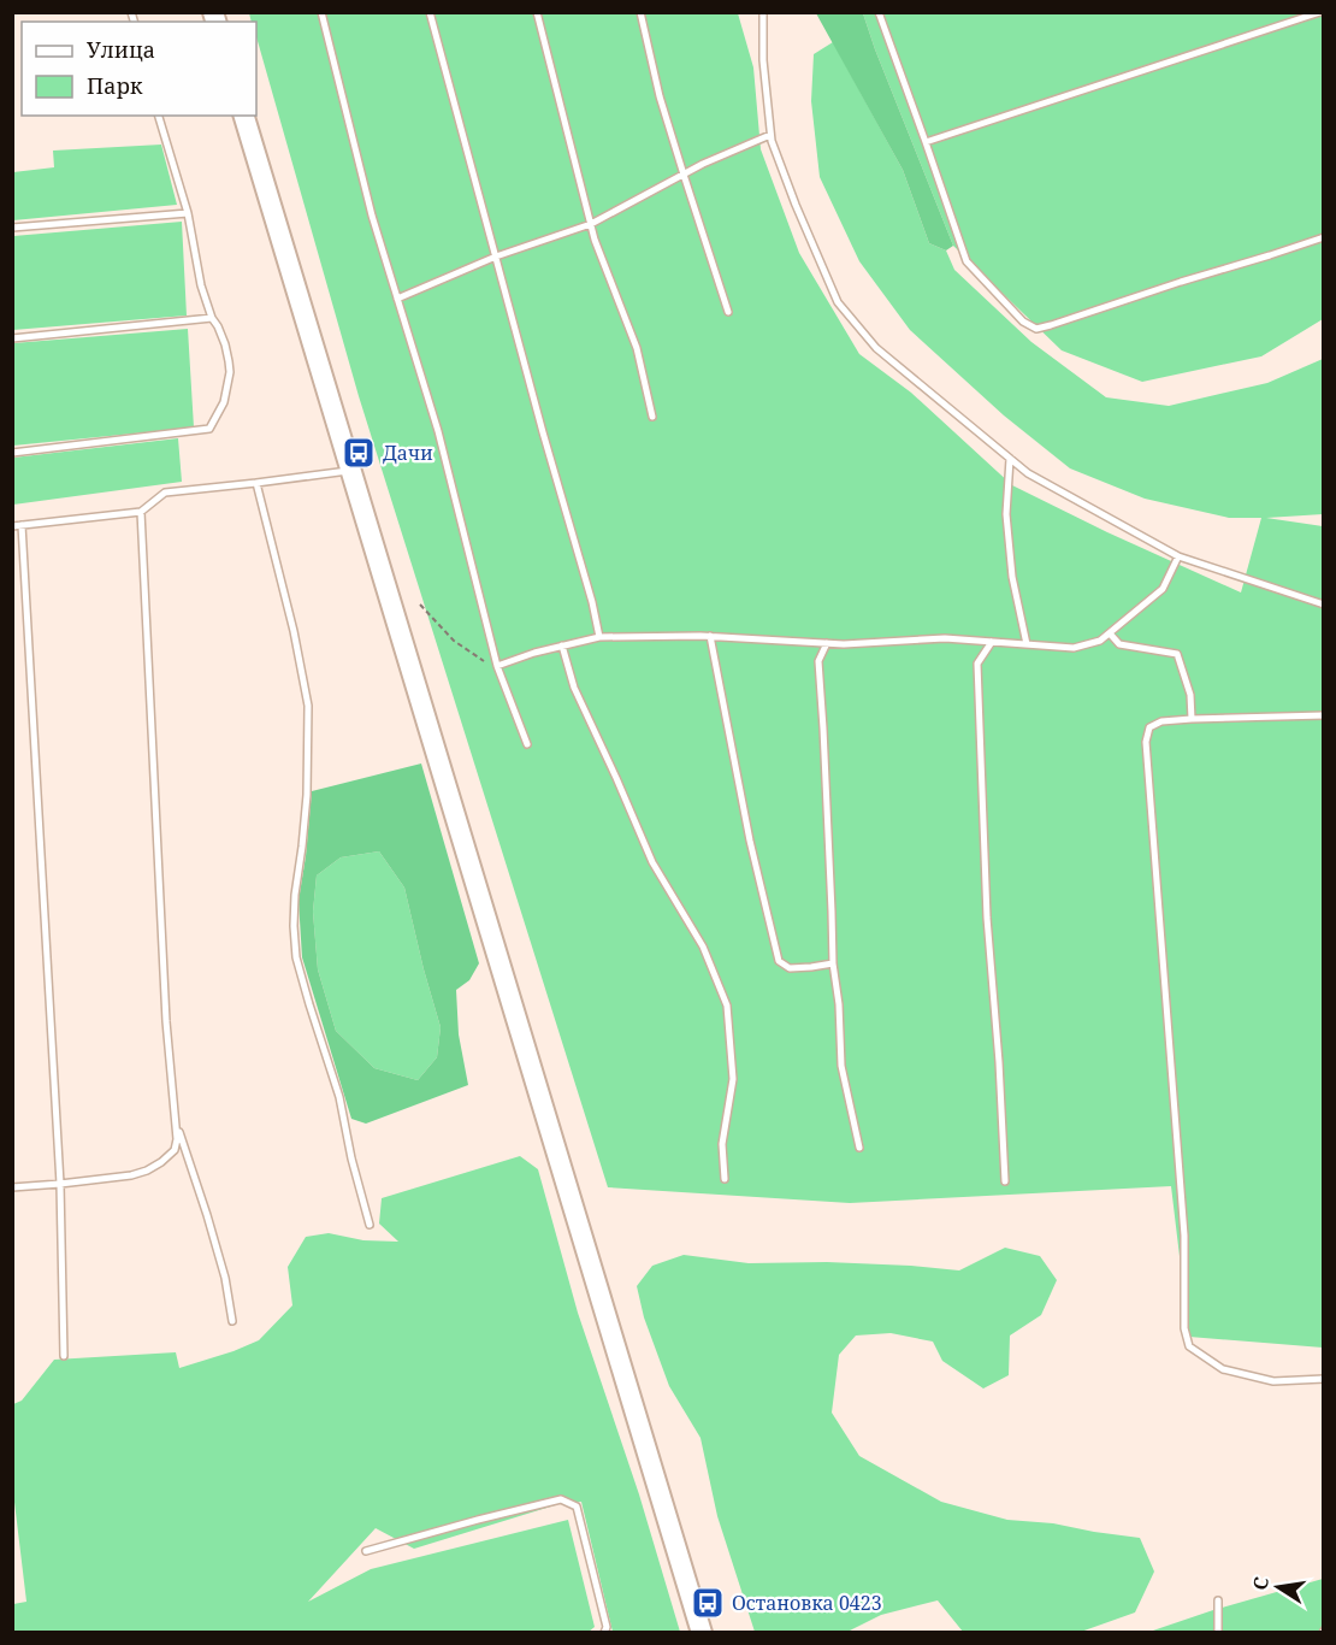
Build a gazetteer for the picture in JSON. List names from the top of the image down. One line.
{"places":{"bus stop":["Дачи","Остановка 0423"]},"legend":["Улица","Парк"],"north":"left"}
